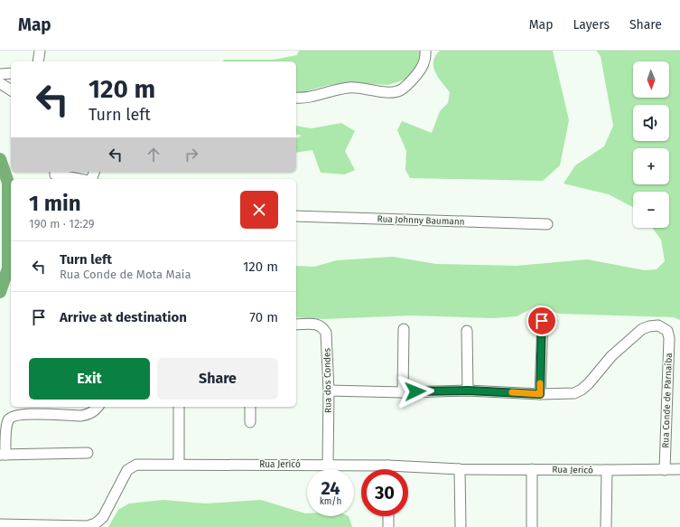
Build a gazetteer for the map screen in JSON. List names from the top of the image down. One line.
{"streets":{"street":["Rua Johnny Baumann","Rua dos Condes","Rua Conde de Parnaíba","Rua Jericó"]},"crossings":[["Rua dos Condes","Rua Jericó"],["Rua Conde de Parnaíba","Rua Jericó"]],"north":"bottom","page":{"header":"Map","nav":["Map","Layers","Share"],"map_buttons":["+","−"],"turn":["120 m","Turn left"],"heading":["1 min","190 m · 12:29"],"list":[{"name":"Turn left","note":"Rua Conde de Mota Maia","value":"120 m"},{"name":"Arrive at destination","value":"70 m"}],"buttons":["Exit","Share"],"speed":"24 km/h","limit":"30"}}
